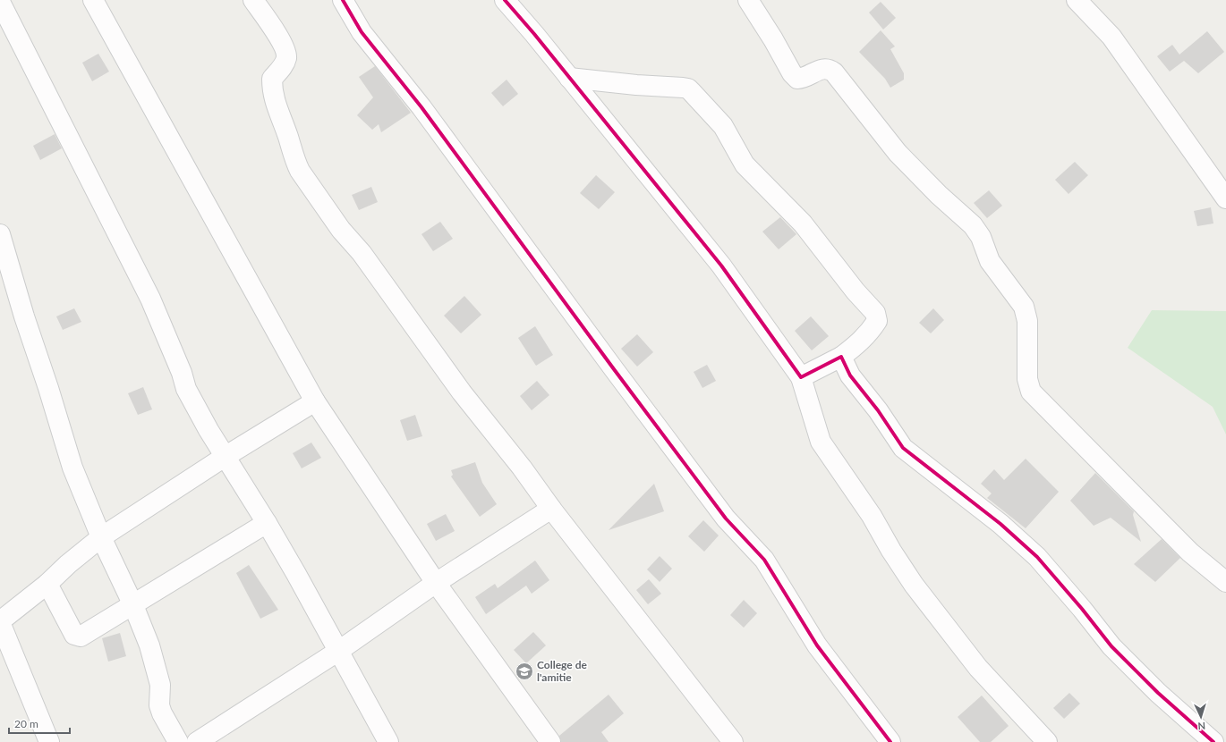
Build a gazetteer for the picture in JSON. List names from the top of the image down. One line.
{"places":{"school or university":["College de l'amitie"]},"scale_bar":"20 m","north":"bottom"}
